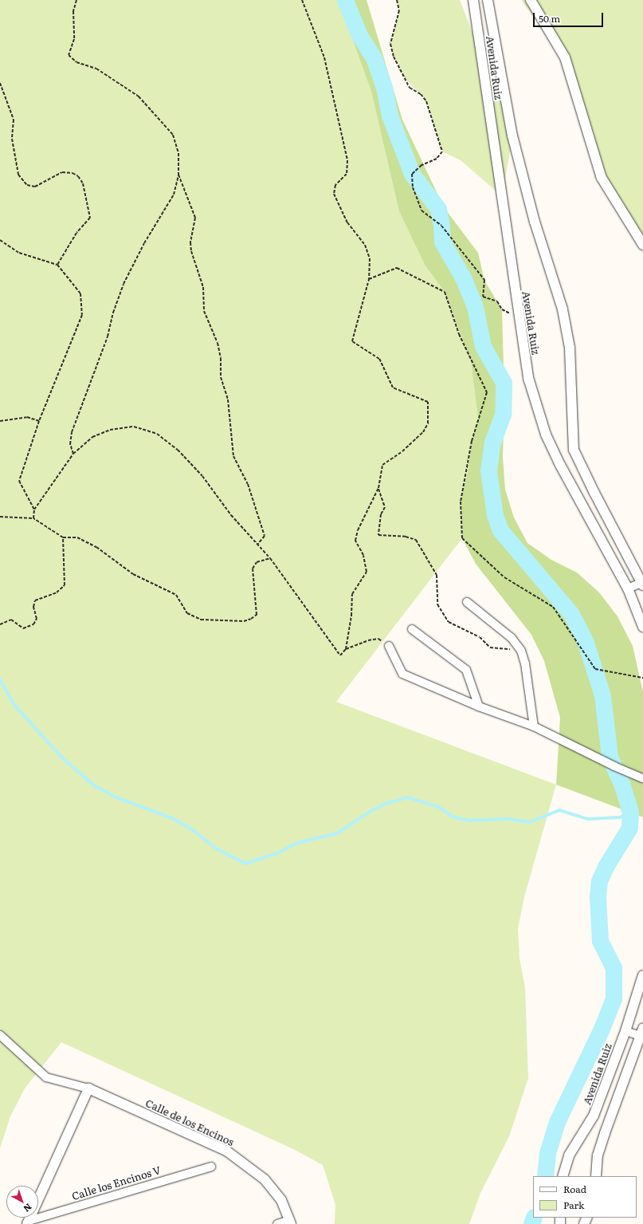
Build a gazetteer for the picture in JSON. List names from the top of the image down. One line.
{"streets":{"street":["Avenida Ruiz","Calle de los Encinos","Calle los Encinos V"]},"crossings":[["Calle de los Encinos","Calle los Encinos V"]],"legend":["Road","Park"],"scale_bar":"50 m","north":"bottom right"}
